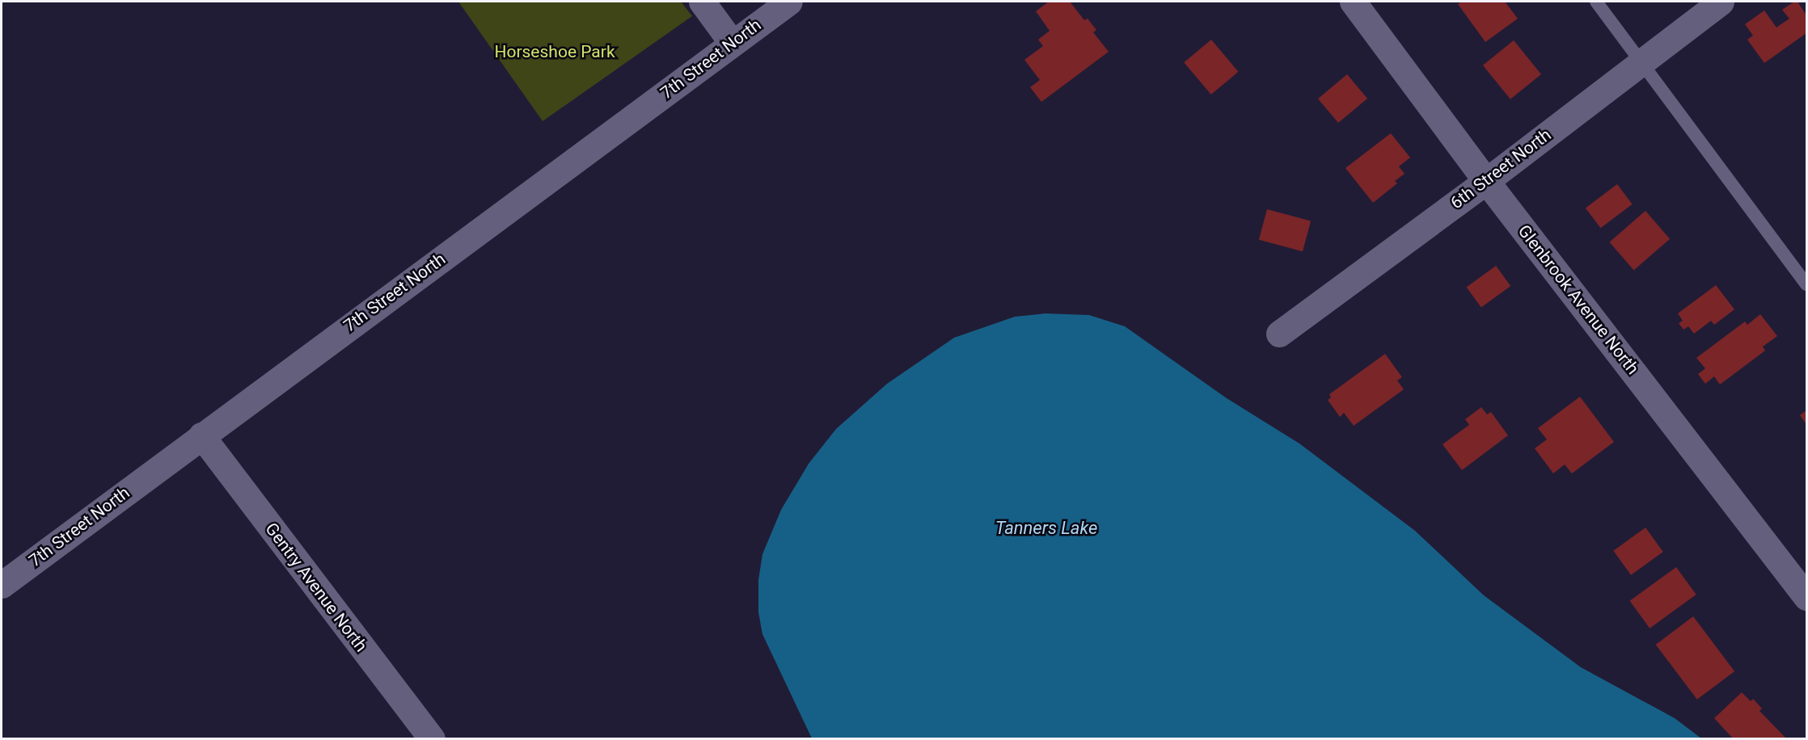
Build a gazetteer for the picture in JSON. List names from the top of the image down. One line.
{"streets":{"street":["7th Street North","6th Street North","Glenbrook Avenue North","Gentry Avenue North"]},"crossings":[["7th Street North","Gentry Avenue North"],["6th Street North","Glenbrook Avenue North"]],"water":["Tanners Lake"],"parks":["Horseshoe Park"]}
